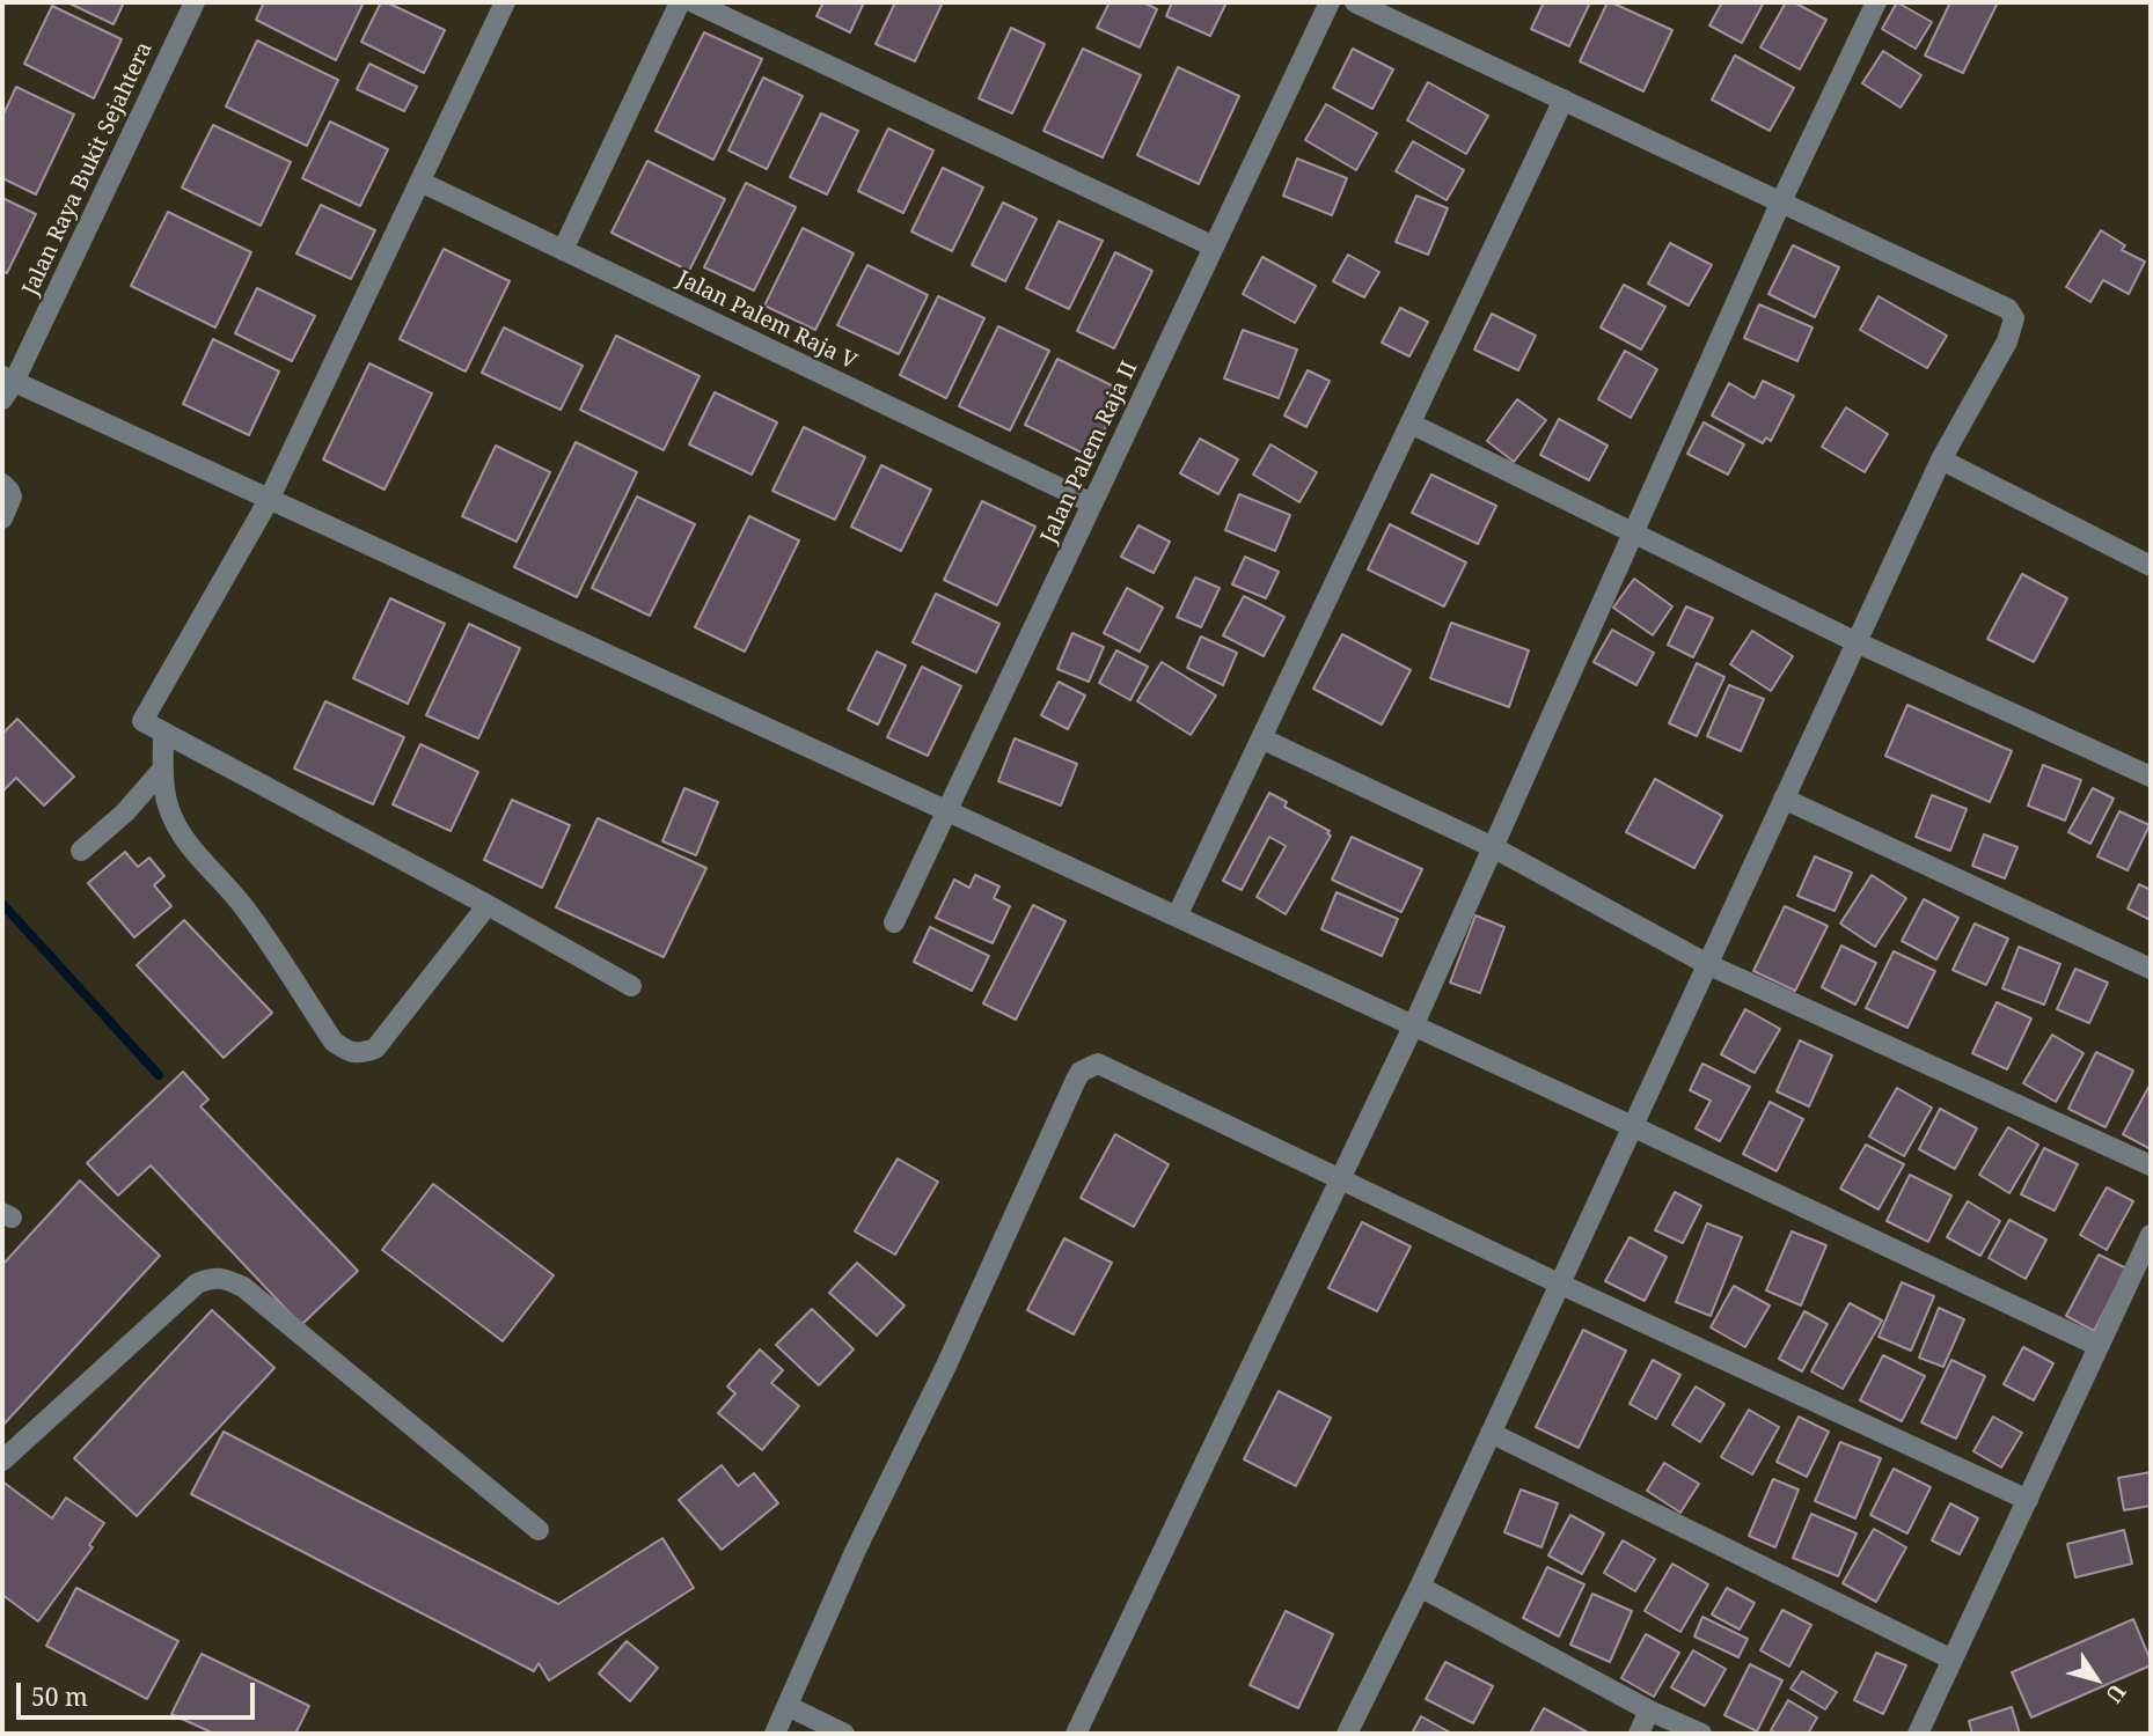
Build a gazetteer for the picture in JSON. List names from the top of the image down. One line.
{"streets":{"street":["Jalan Raya Bukit Sejahtera","Jalan Palem Raja V","Jalan Palem Raja II"]},"crossings":[["Jalan Palem Raja V","Jalan Palem Raja II"]],"scale_bar":"50 m","north":"bottom right"}
